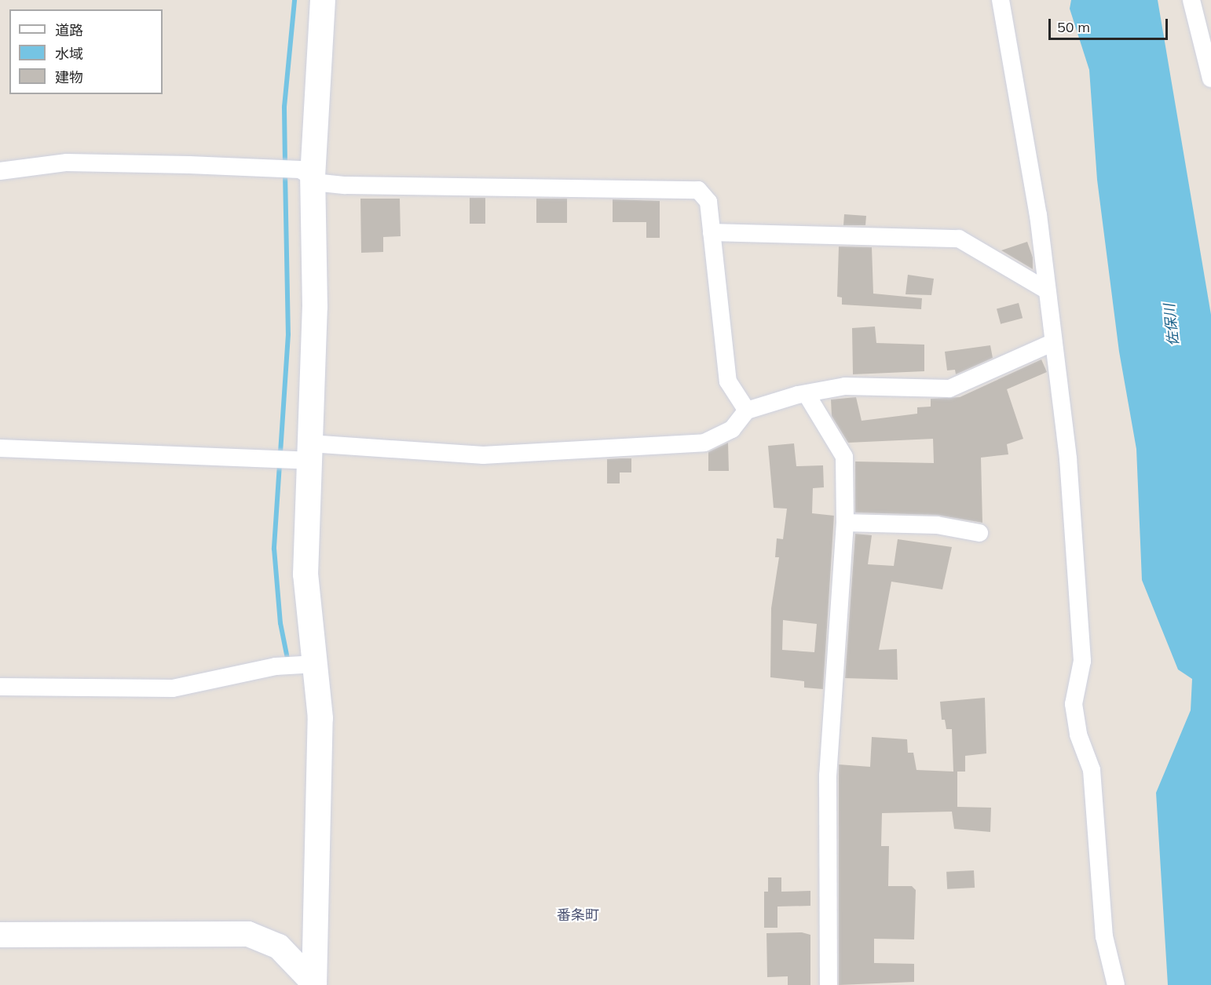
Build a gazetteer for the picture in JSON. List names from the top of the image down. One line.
{"districts":["番条町"],"water":["佐保川"],"legend":["道路","水域","建物"],"scale_bar":"50 m"}
